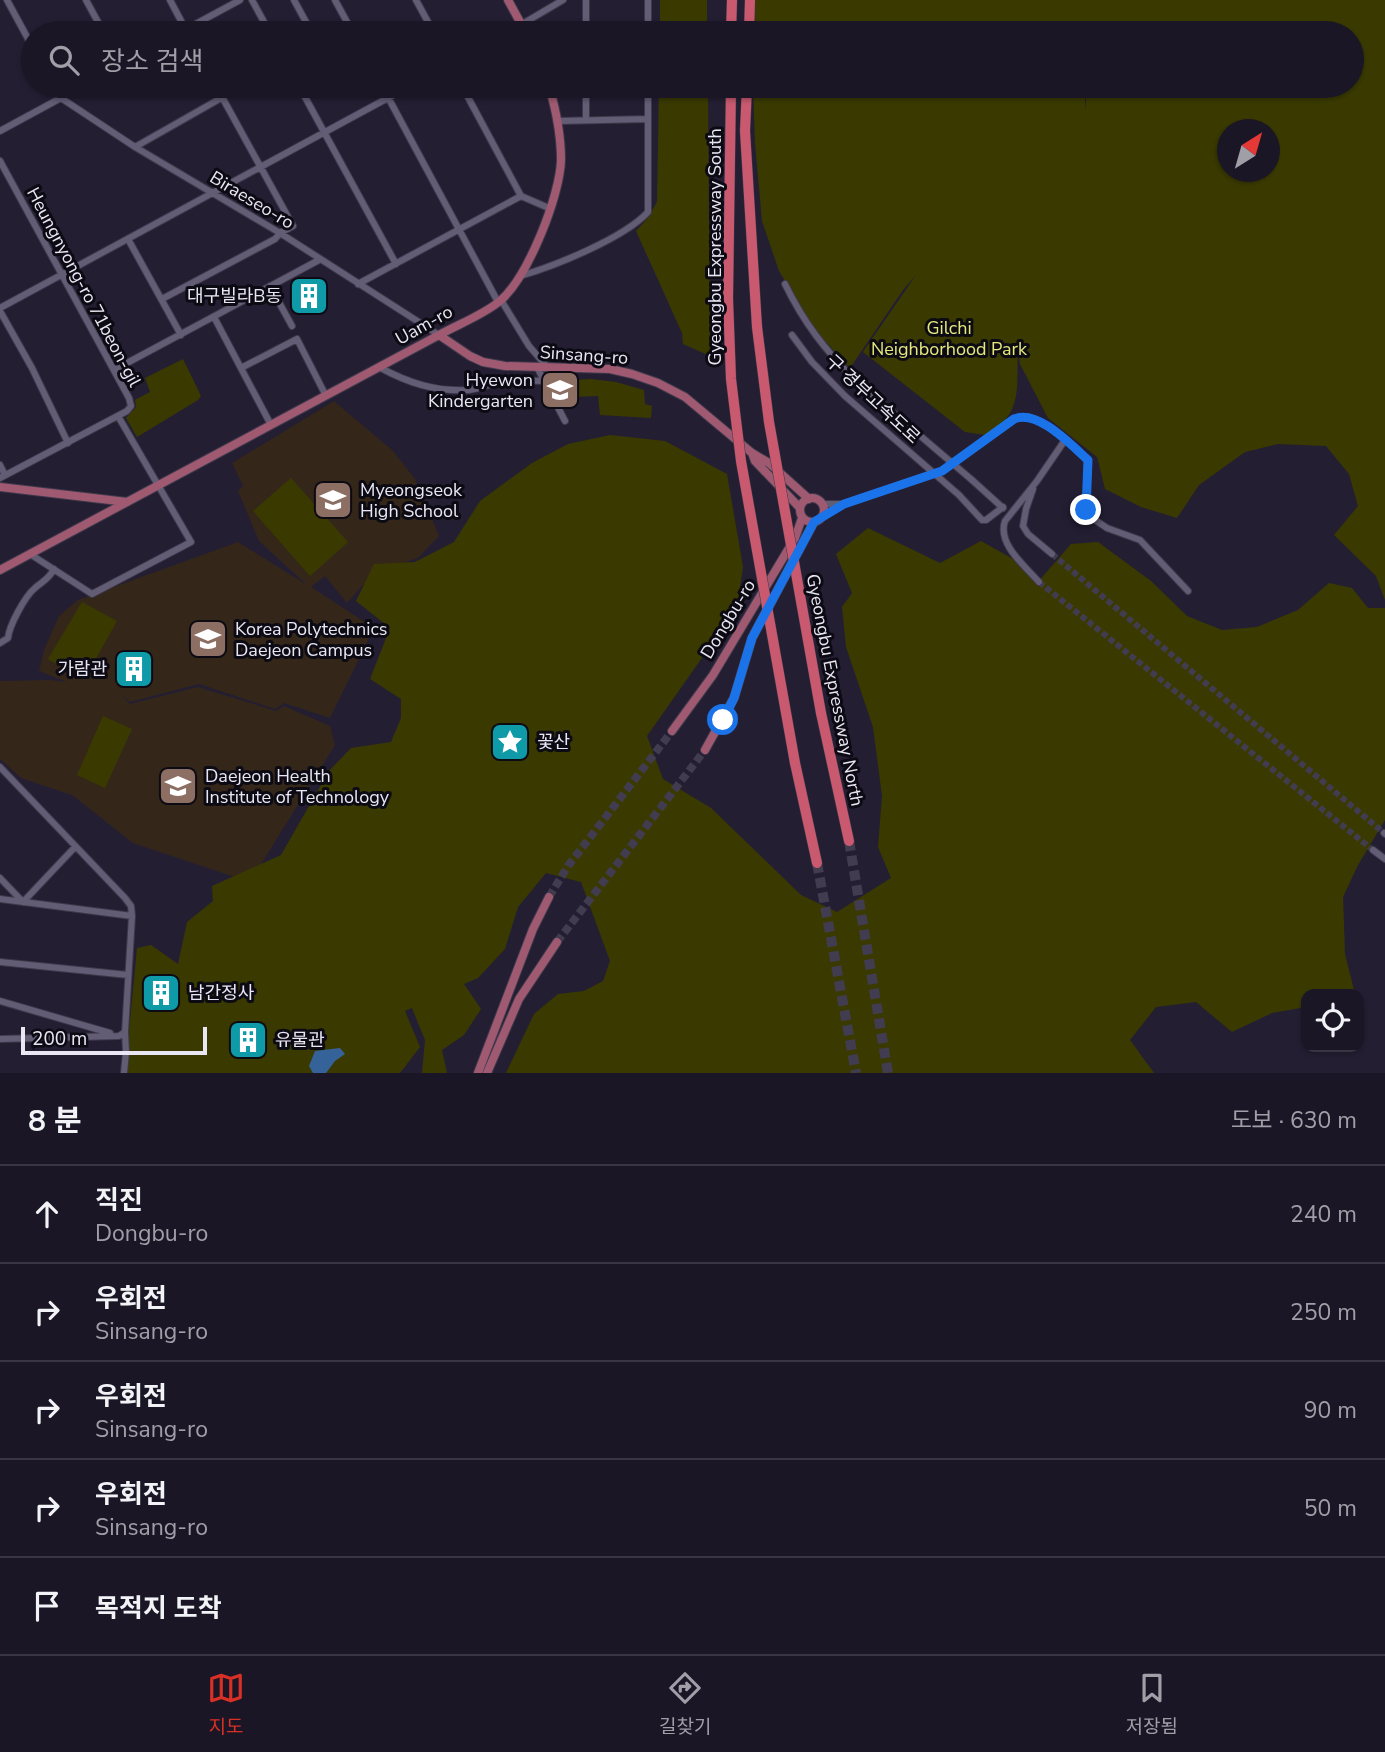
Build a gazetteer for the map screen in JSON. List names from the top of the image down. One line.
{"streets":{"highway":["Gyeongbu Expressway South","Gyeongbu Expressway North"],"main road":["Uam-ro","Sinsang-ro","Dongbu-ro"],"street":["Biraeseo-ro","Heungnyong-ro 71beon-gil","구 경부고속도로"]},"crossings":[["Biraeseo-ro","Uam-ro"],["Biraeseo-ro","Sinsang-ro"],["Uam-ro","Sinsang-ro"]],"parks":["Gilchi Neighborhood Park"],"places":{"building":["대구빌라B동","가람관","남간정사","유물관"],"school or university":["Hyewon Kindergarten","Myeongseok High School","Korea Polytechnics Daejeon Campus","Daejeon Health Institute of Technology"],"place":["꽃산"]},"scale_bar":"200 m","north":"top right","page":{"search":"장소 검색","scale":"200 m","heading":["8 분","도보 · 630 m"],"list":[["직진","Dongbu-ro","240 m"],["우회전","Sinsang-ro","250 m"],["우회전","Sinsang-ro","90 m"],["우회전","Sinsang-ro","50 m"],"목적지 도착"],"nav":["지도","길찾기","저장됨"]}}
